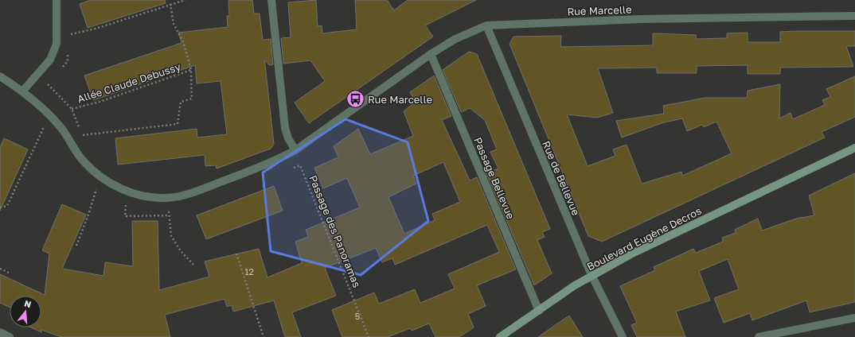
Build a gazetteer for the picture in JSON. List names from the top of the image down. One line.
{"streets":{"street":["Rue Marcelle","Passage Bellevue","Rue de Bellevue","Boulevard Eugène Decros"],"path":["Allée Claude Debussy","Passage des Panoramas"]},"crossings":[["Rue Marcelle","Passage Bellevue"],["Rue Marcelle","Rue de Bellevue"],["Passage Bellevue","Boulevard Eugène Decros"],["Rue de Bellevue","Boulevard Eugène Decros"]],"places":{"bus stop":["Rue Marcelle"]},"house_numbers":["12","5"],"north":"top"}
